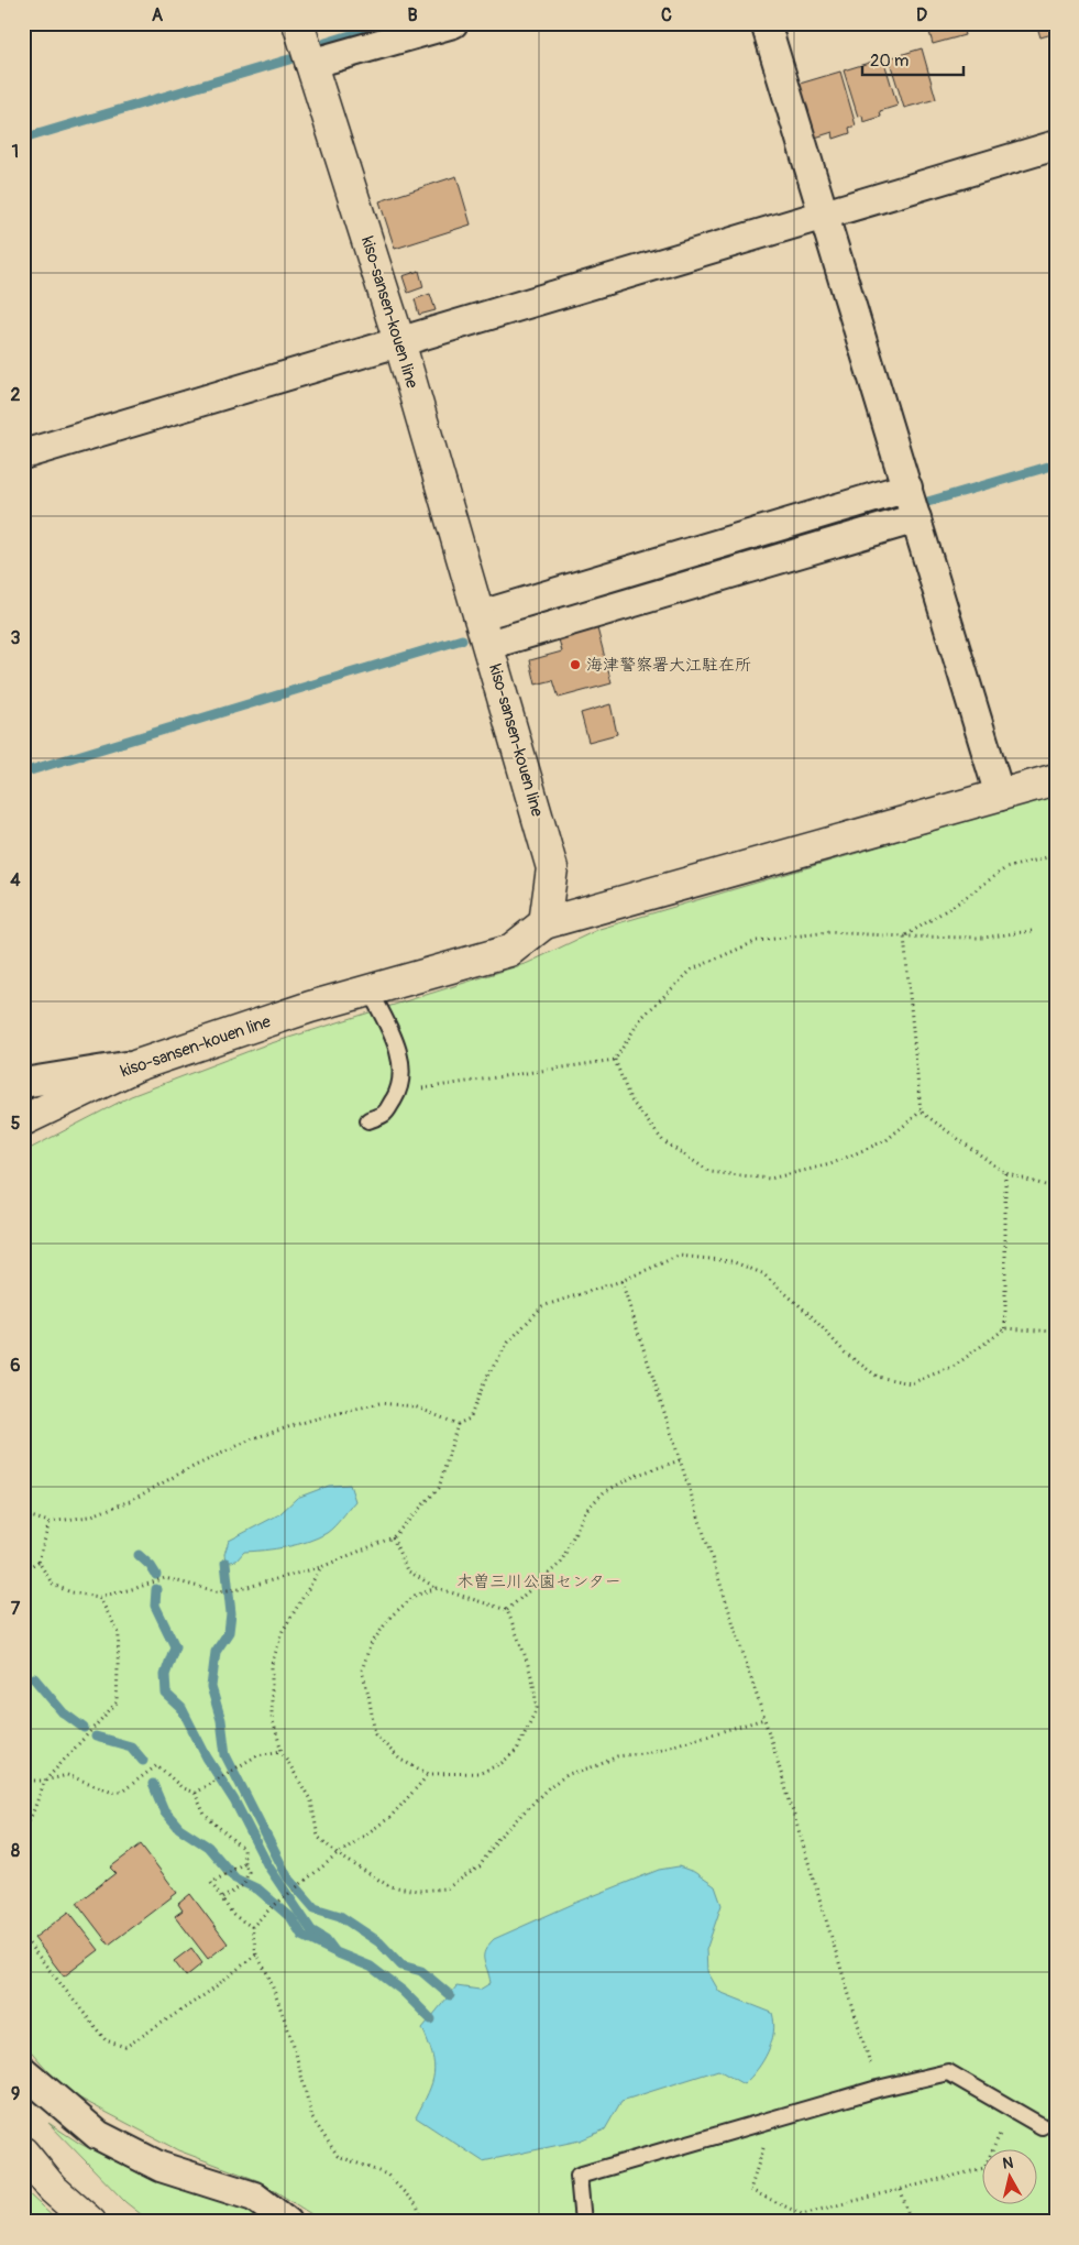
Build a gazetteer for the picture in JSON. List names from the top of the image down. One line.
{"streets":{"main road":["kiso-sansen-kouen line"]},"parks":["木曽三川公園センター"],"places":["海津警察署大江駐在所"],"scale_bar":"20 m","north":"top","grid":{"columns":["A","B","C","D"],"rows":["1","2","3","4","5","6","7","8","9"]}}
